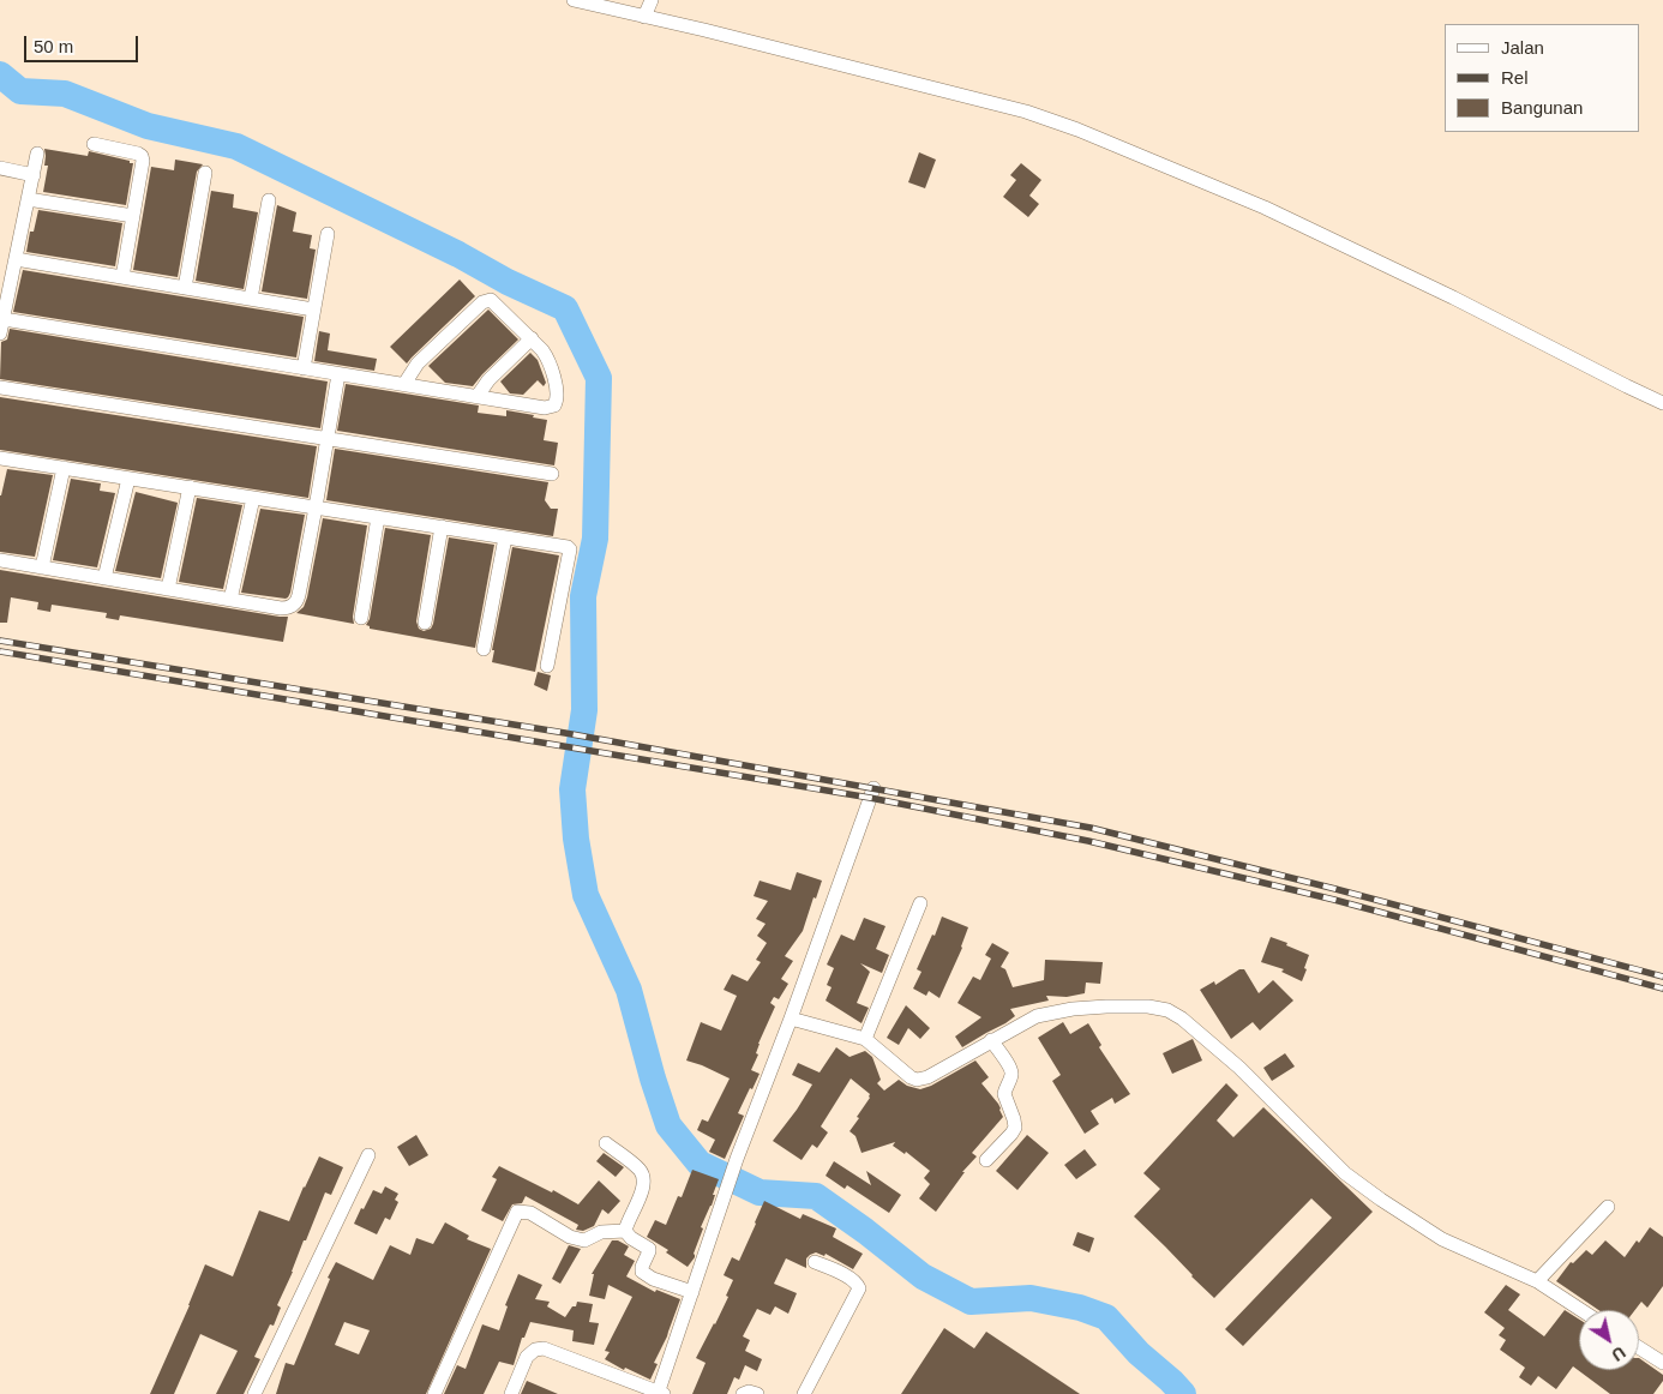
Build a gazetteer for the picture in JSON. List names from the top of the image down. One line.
{"legend":["Jalan","Rel","Bangunan"],"scale_bar":"50 m","north":"bottom right"}
